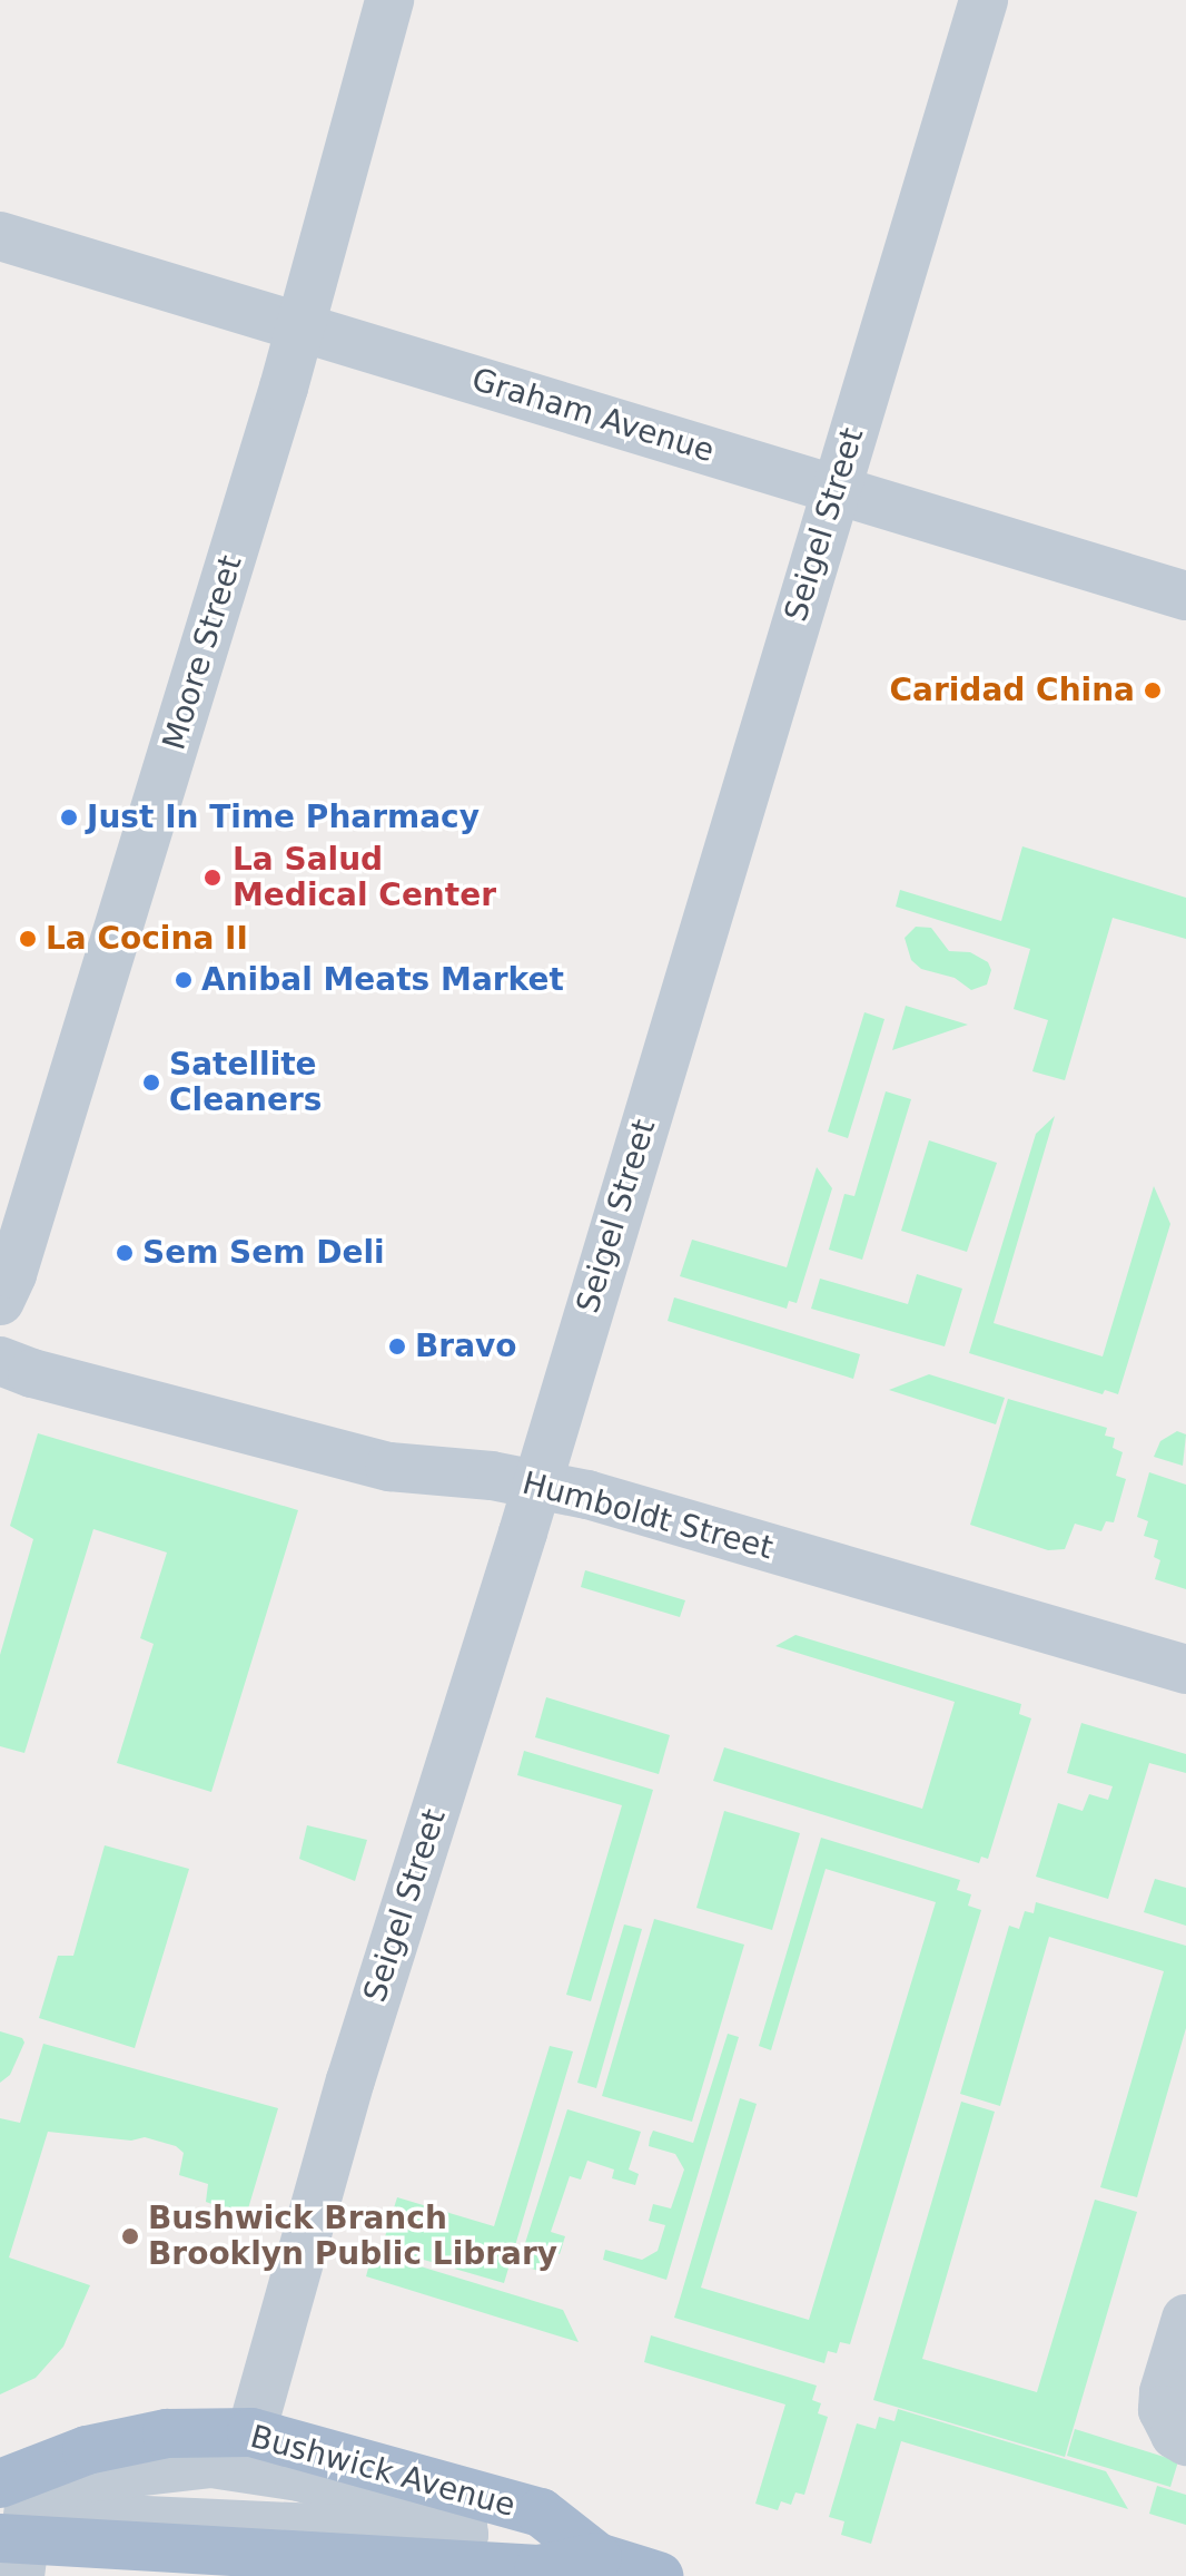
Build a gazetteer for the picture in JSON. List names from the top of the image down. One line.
{"streets":{"main road":["Bushwick Avenue"],"street":["Graham Avenue","Seigel Street","Moore Street","Humboldt Street"]},"crossings":[["Graham Avenue","Seigel Street"],["Graham Avenue","Moore Street"],["Seigel Street","Humboldt Street"],["Seigel Street","Bushwick Avenue"]],"places":["Caridad China","Just In Time Pharmacy","La Salud Medical Center","La Cocina II","Anibal Meats Market","Satellite Cleaners","Sem Sem Deli","Bravo","Bushwick Branch Brooklyn Public Library"]}
